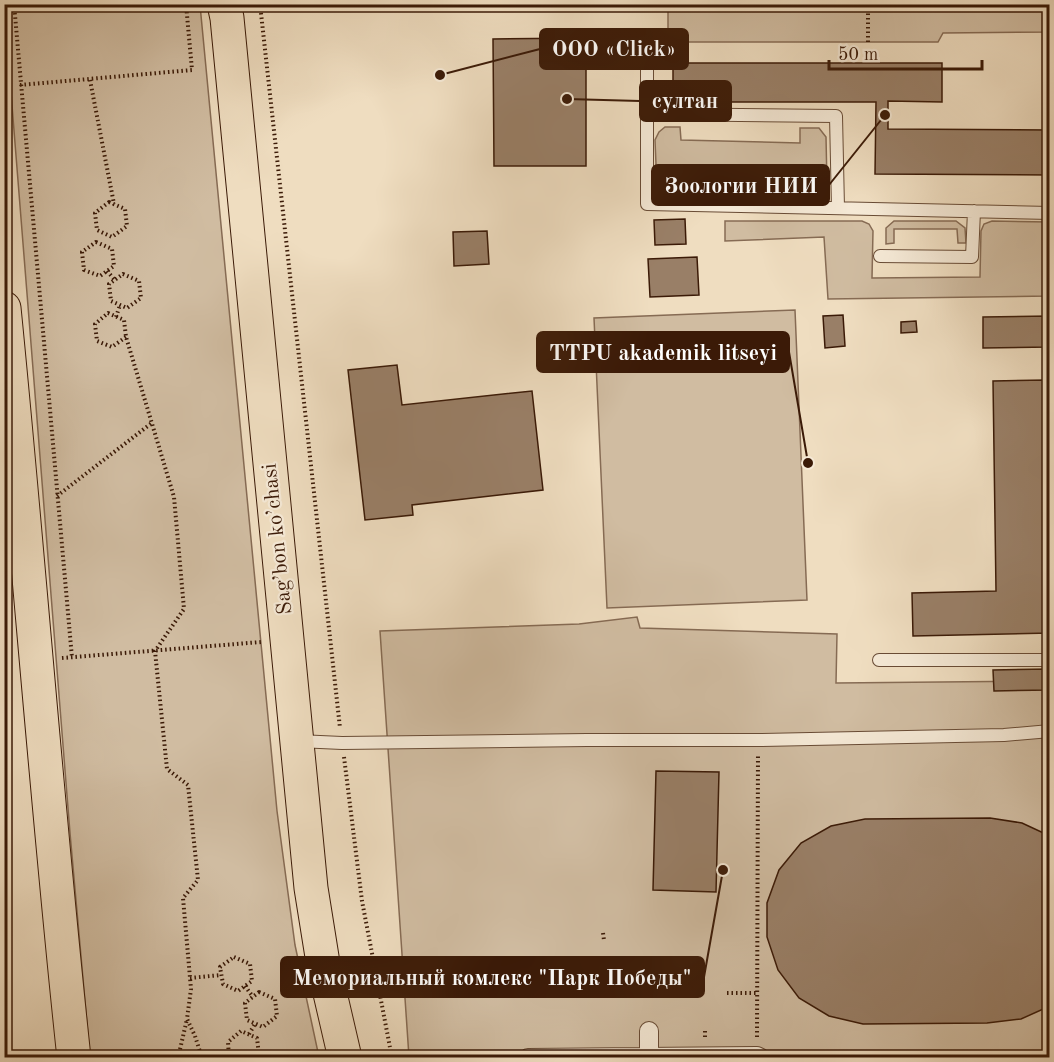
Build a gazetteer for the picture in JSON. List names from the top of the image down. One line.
{"streets":{"main road":["Sag’bon ko’chasi"]},"places":["OOO «Click»","султан","Зоологии НИИ","TTPU akademik litseyi","Мемориальный комлекс \"Парк Победы\""],"scale_bar":"50 m"}
